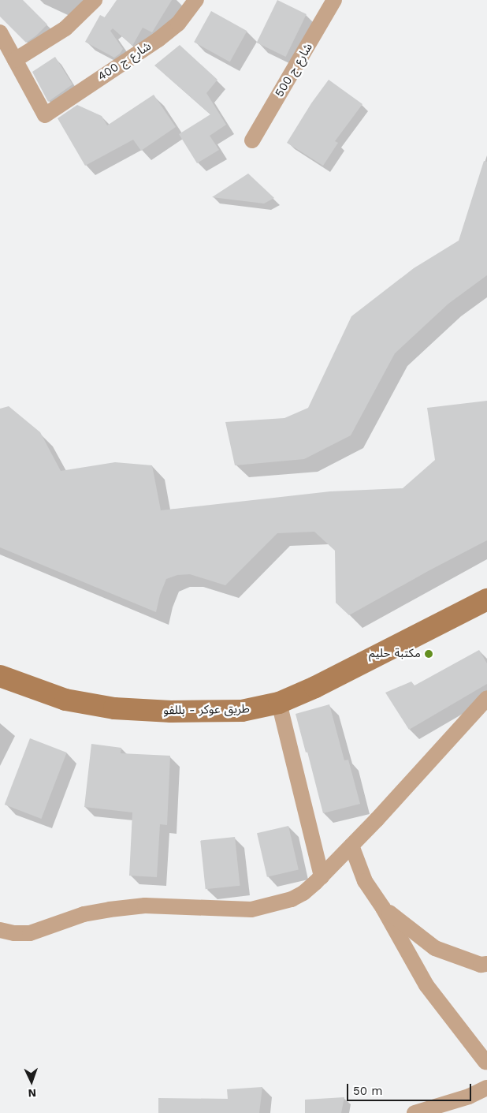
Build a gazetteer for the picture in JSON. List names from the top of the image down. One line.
{"streets":{"street":["شارع ج 400","شارع ج 500","طريق عوكر - بللفو"]},"places":["مكتبة حليم"],"scale_bar":"50 m","north":"bottom"}
